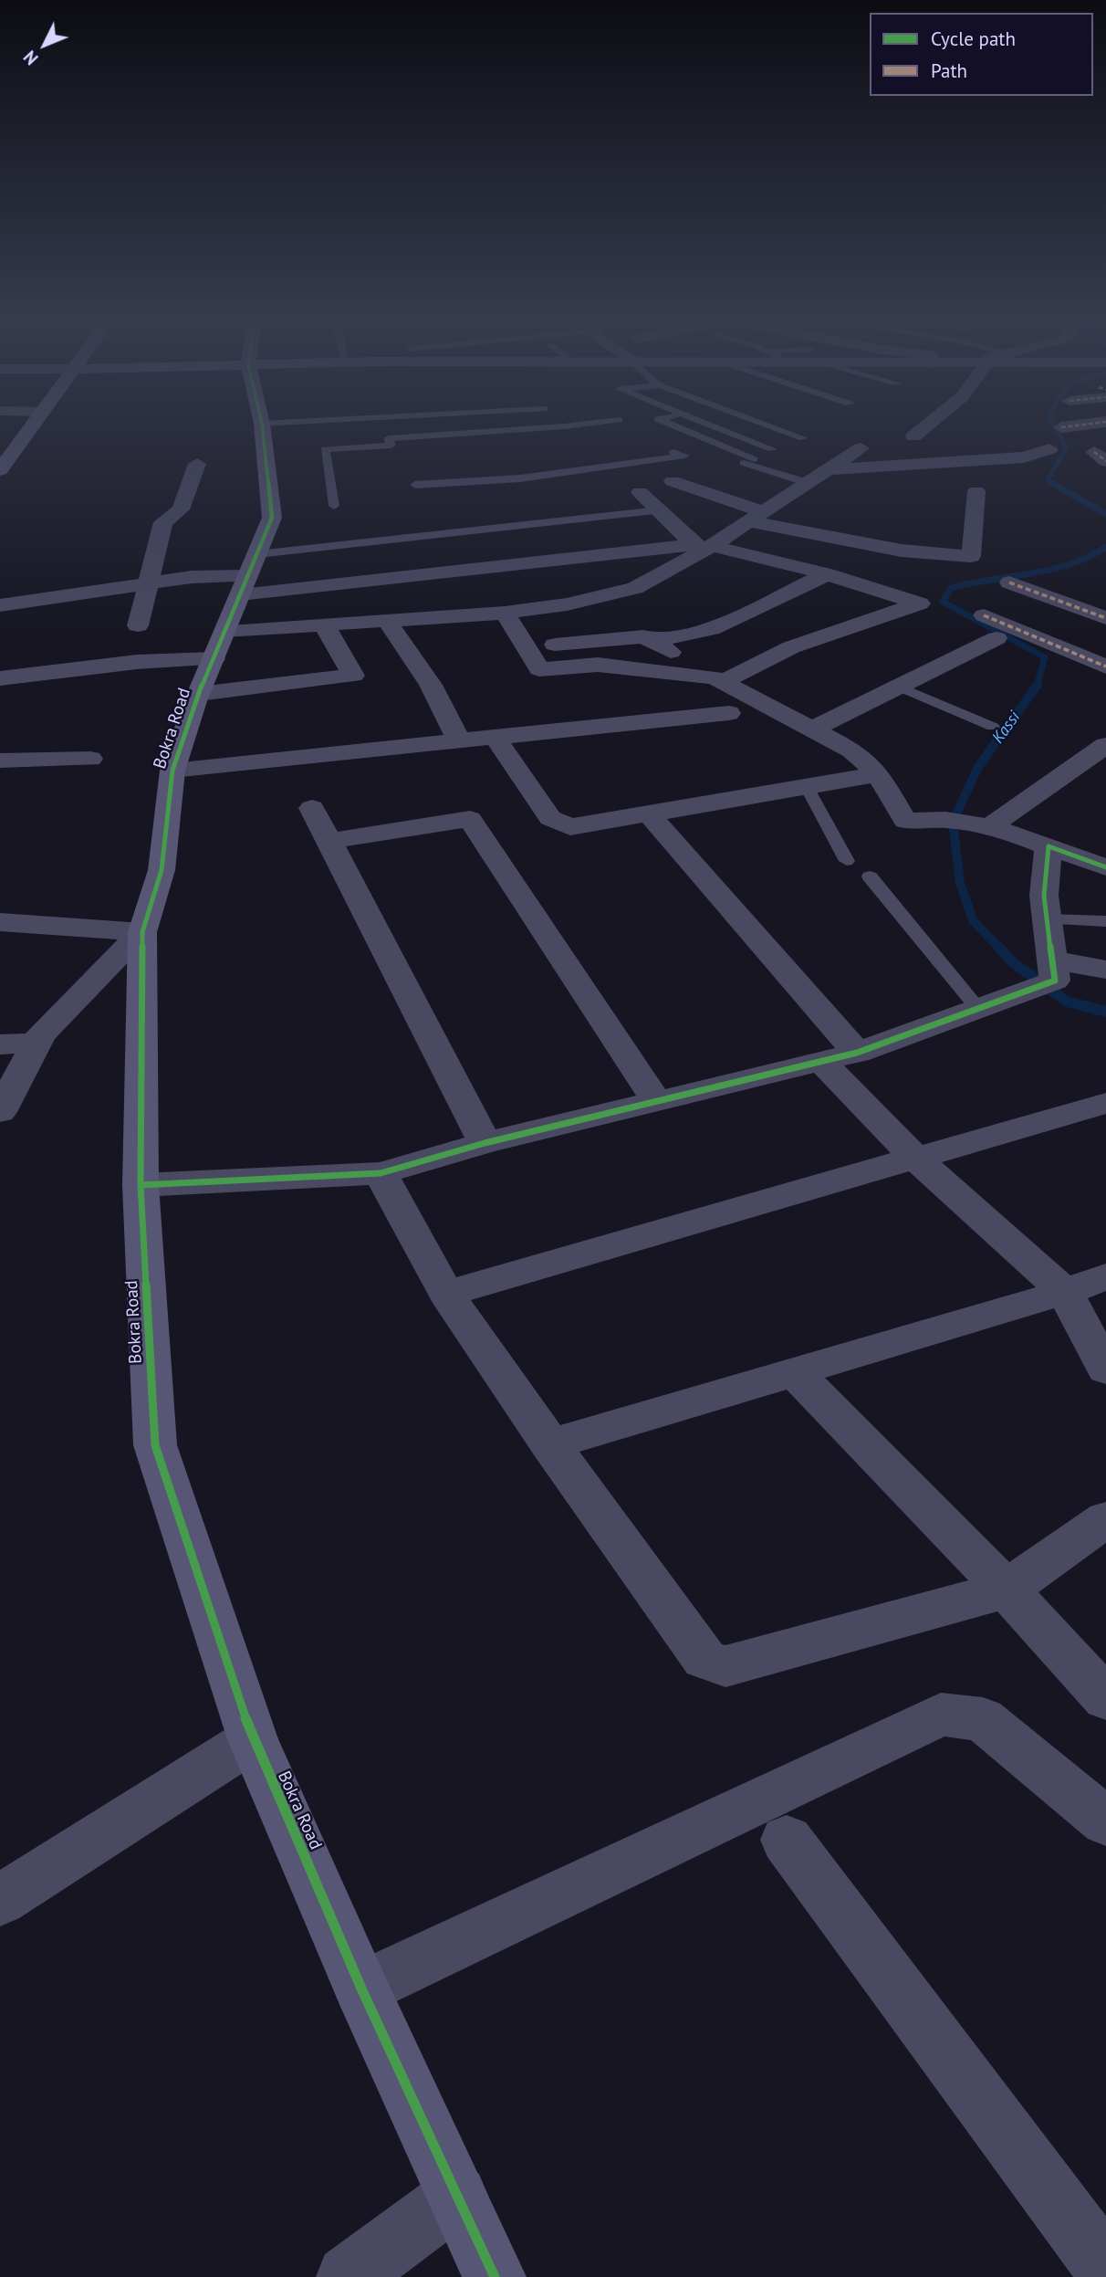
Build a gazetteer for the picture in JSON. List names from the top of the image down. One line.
{"streets":{"street":["Bokra Road"]},"water":["Kassi"],"legend":["Cycle path","Path"],"north":"bottom left"}
